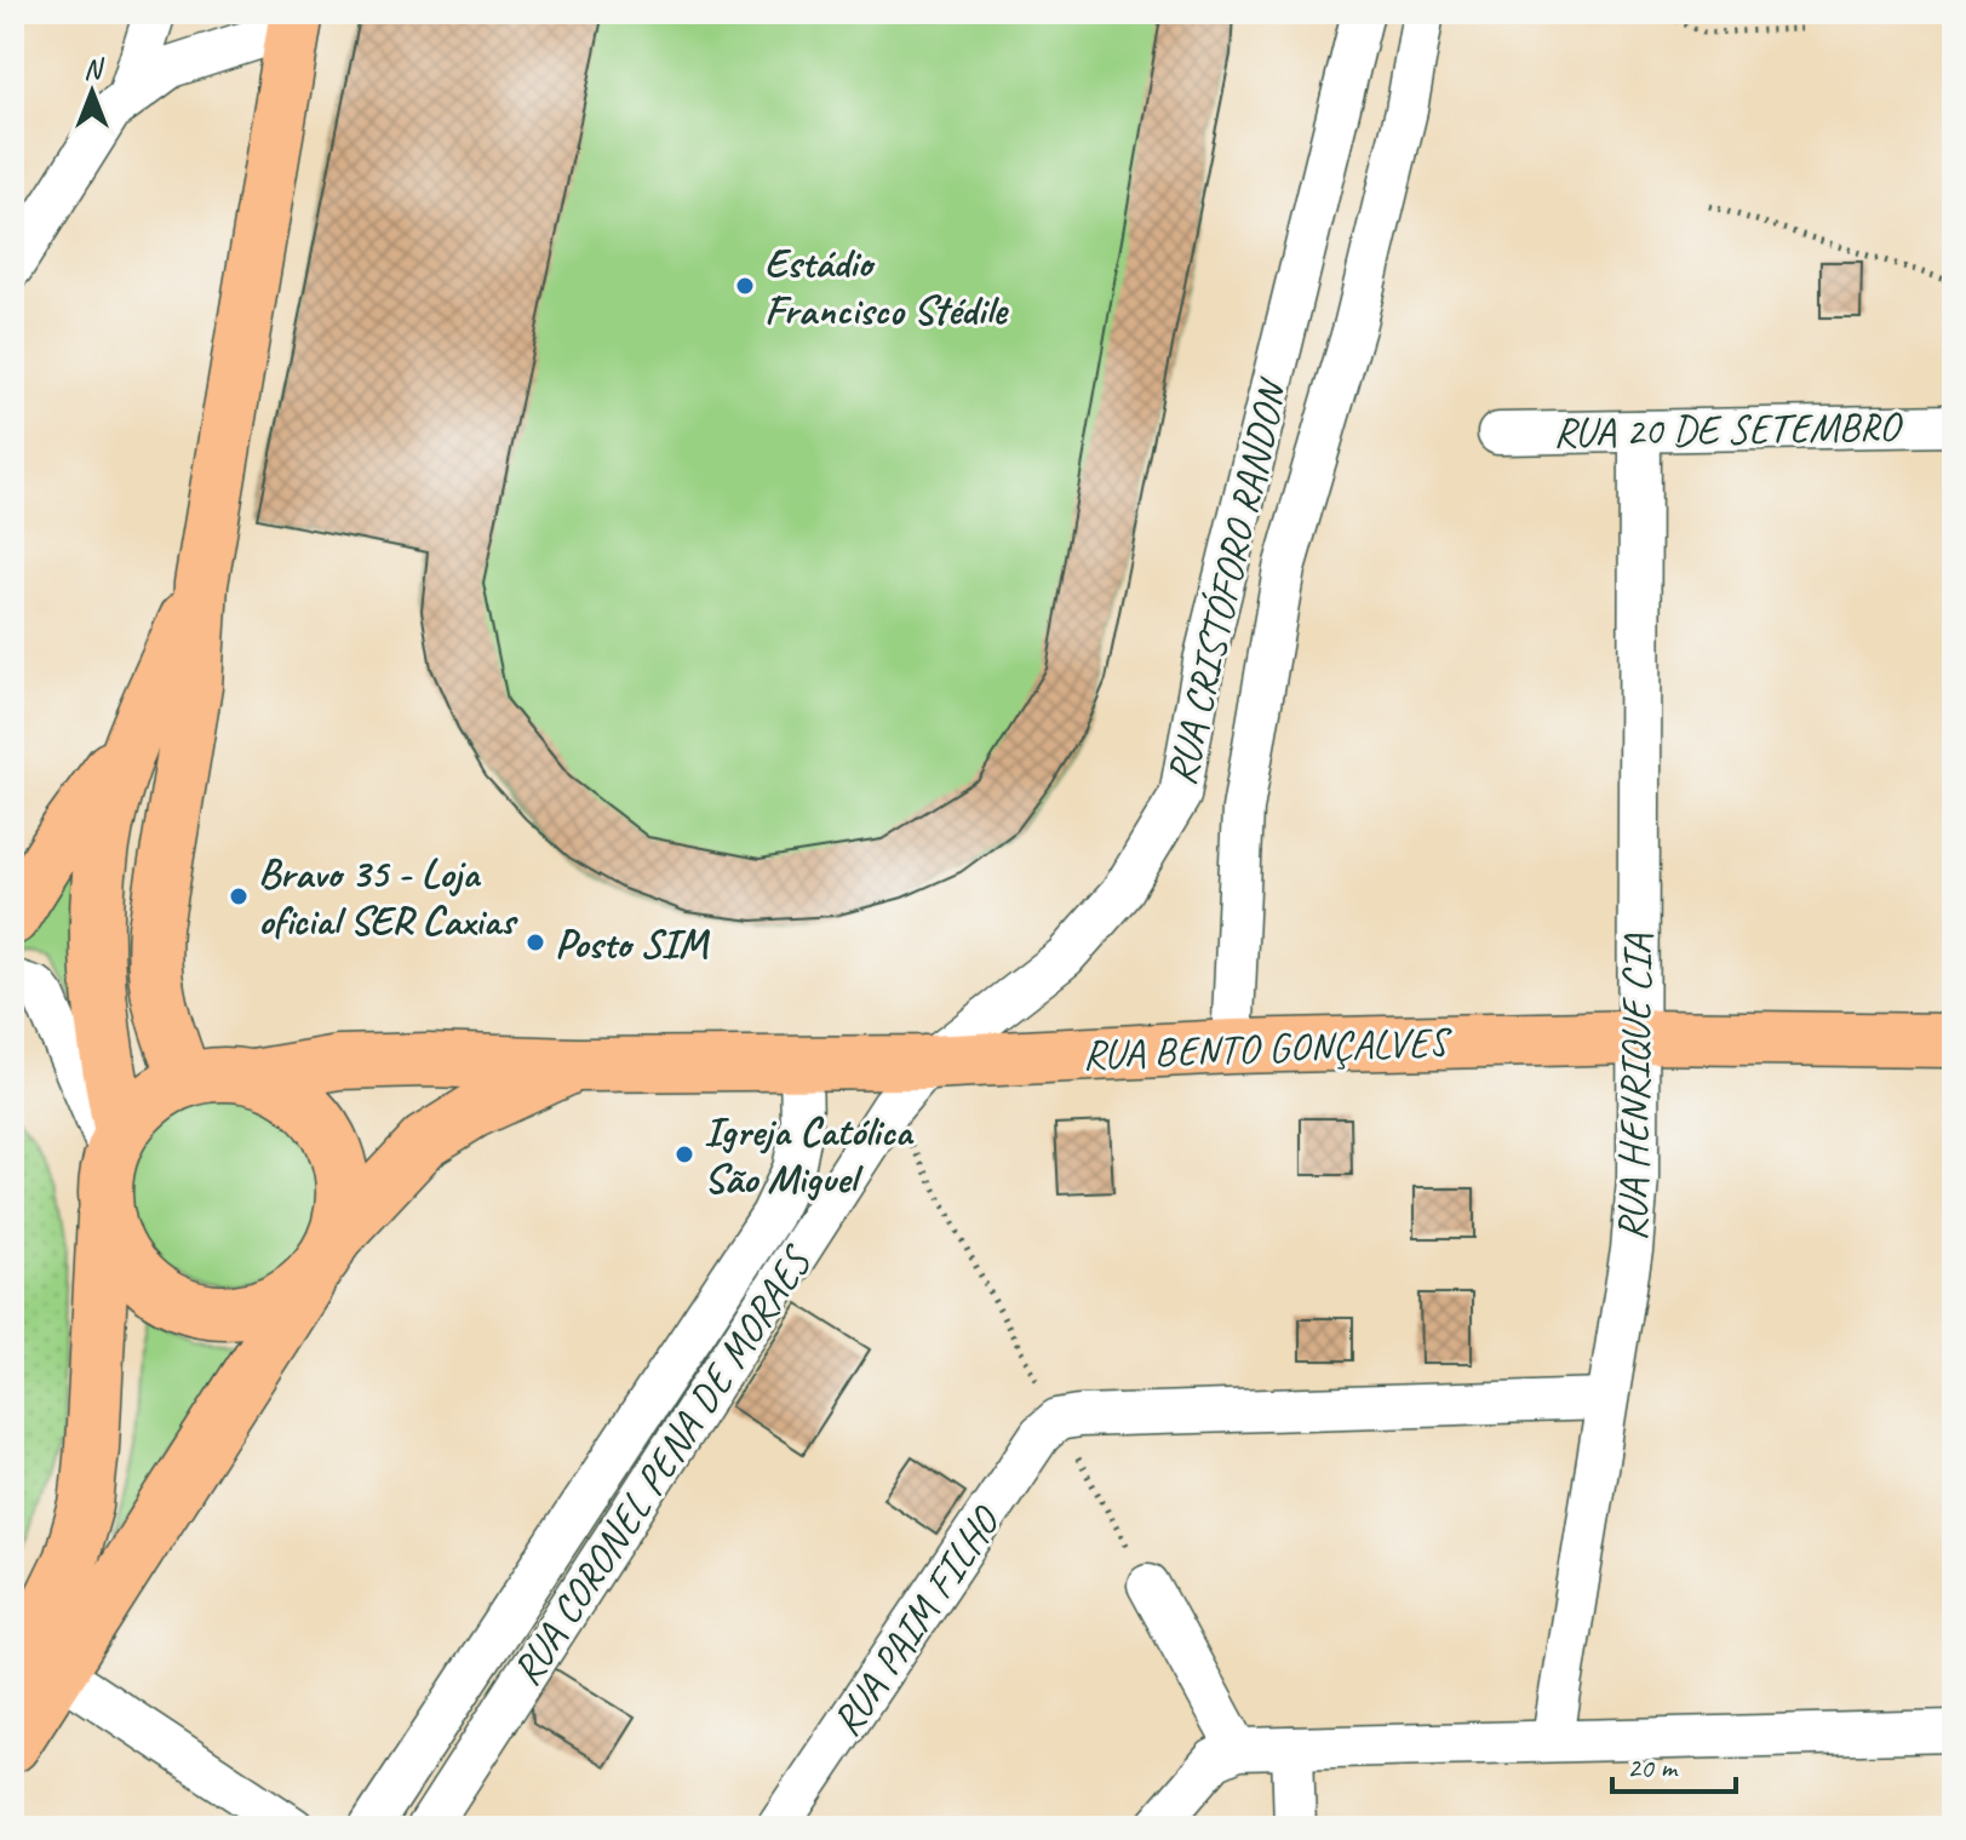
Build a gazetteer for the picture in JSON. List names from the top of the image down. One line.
{"streets":{"main road":["RUA BENTO GONÇALVES"],"street":["RUA 20 DE SETEMBRO","RUA CRISTÓFORO RANDON","RUA HENRIQUE CIA","RUA CORONEL PENA DE MORAES","RUA PAIM FILHO"]},"crossings":[["RUA 20 DE SETEMBRO","RUA HENRIQUE CIA"],["RUA CRISTÓFORO RANDON","RUA BENTO GONÇALVES"],["RUA CRISTÓFORO RANDON","RUA CORONEL PENA DE MORAES"],["RUA BENTO GONÇALVES","RUA HENRIQUE CIA"],["RUA BENTO GONÇALVES","RUA CORONEL PENA DE MORAES"]],"places":["Estádio Francisco Stédile","Bravo 35 - Loja oficial SER Caxias","Posto SIM","Igreja Católica São Miguel"],"scale_bar":"20 m","north":"top"}
